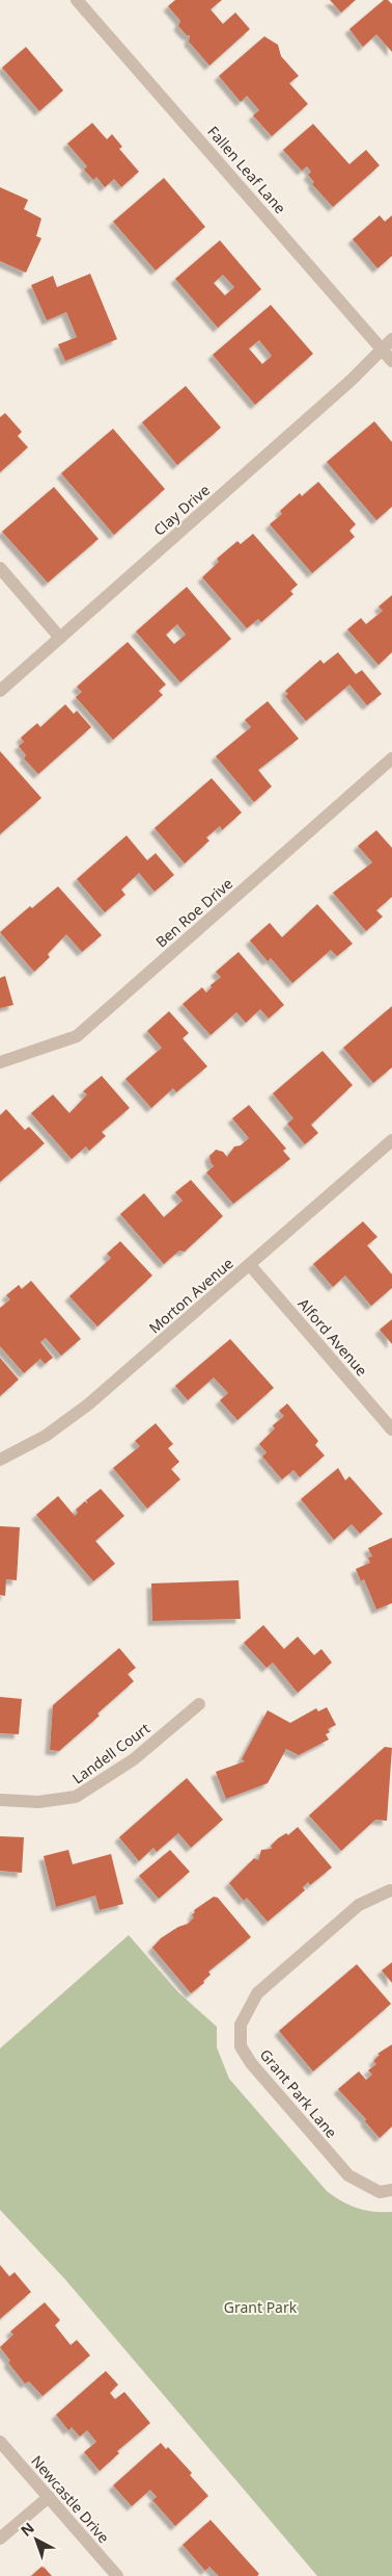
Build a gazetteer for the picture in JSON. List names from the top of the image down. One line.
{"streets":{"street":["Fallen Leaf Lane","Clay Drive","Ben Roe Drive","Morton Avenue","Alford Avenue","Landell Court","Grant Park Lane","Newcastle Drive"]},"crossings":[["Fallen Leaf Lane","Clay Drive"],["Morton Avenue","Alford Avenue"]],"parks":["Grant Park"],"north":"top left"}
